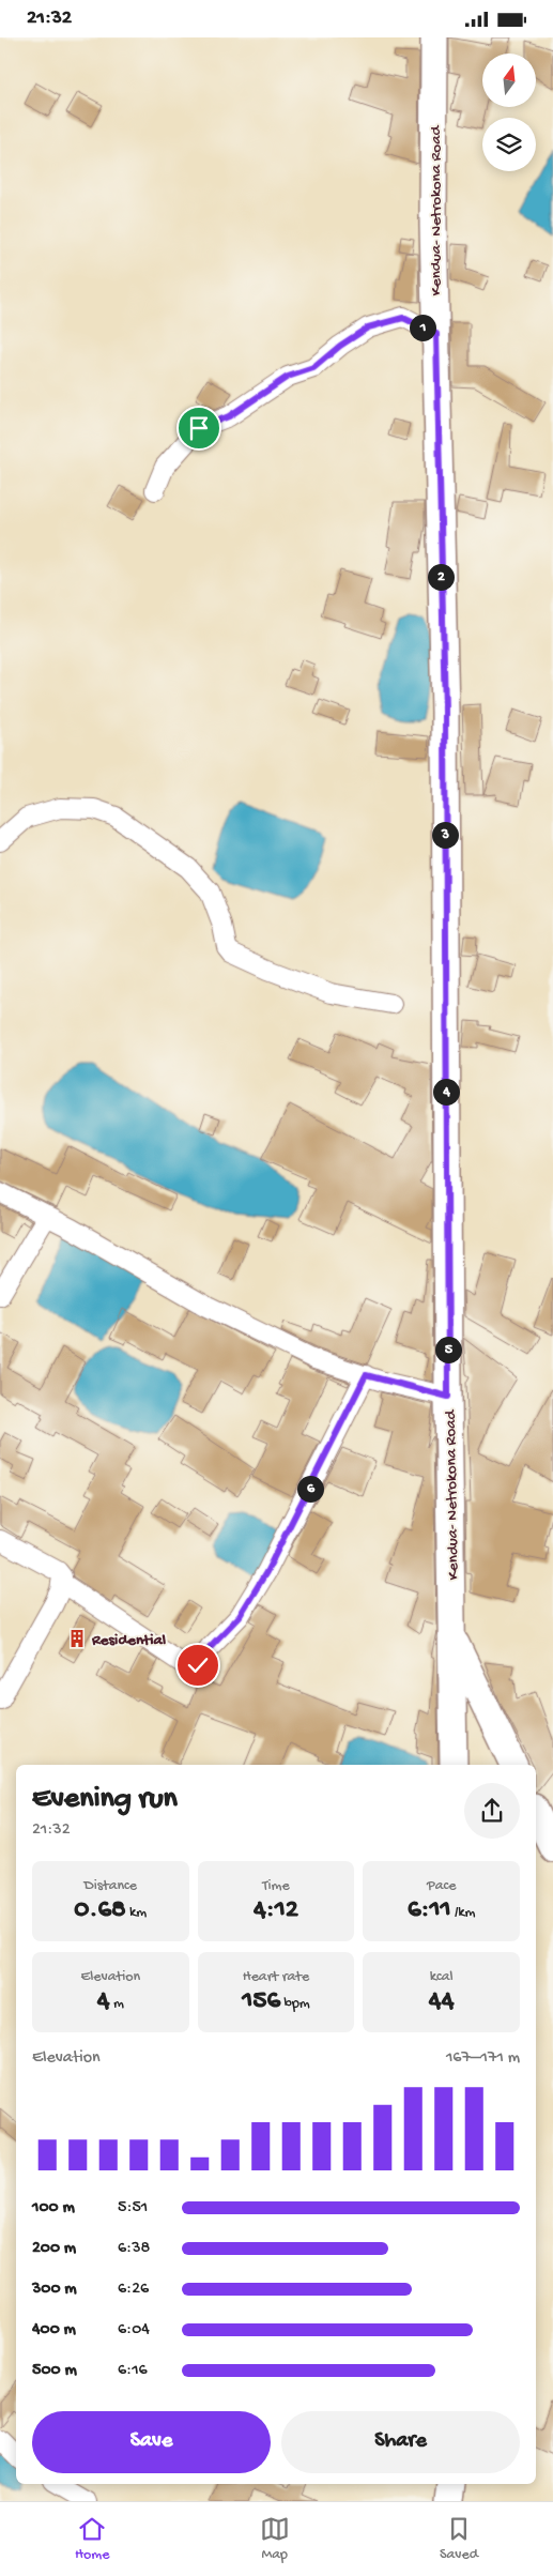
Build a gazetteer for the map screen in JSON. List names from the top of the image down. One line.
{"streets":{"main road":["Kendua- Netrokona Road"]},"places":{"building":["Residential"]},"north":"top","page":{"status":"21:32","pins":["1","2","3","4","5","6"],"heading":["Evening run","21:32"],"stats":[["Distance","0.68 km"],["Time","4:12"],["Pace","6:11 /km"],["Elevation","4 m"],["Heart rate","156 bpm"],["kcal","44"]],"chart":["Elevation","167–171 m"],"list":[{"name":"100 m","note":"5:51"},{"name":"200 m","note":"6:38"},{"name":"300 m","note":"6:26"},{"name":"400 m","note":"6:04"},{"name":"500 m","note":"6:16"}],"buttons":["Save","Share"],"tabs":["Home","Map","Saved"]}}
